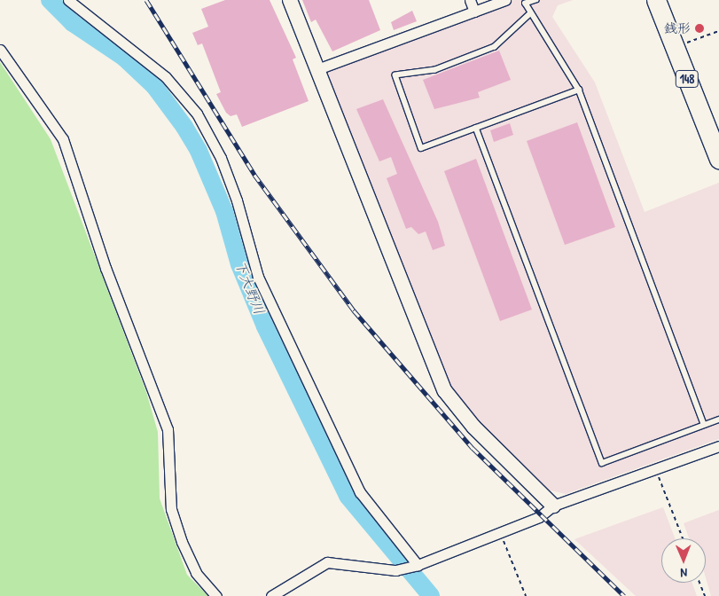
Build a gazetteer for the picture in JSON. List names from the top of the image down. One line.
{"streets":{"highway":["148"]},"water":["下大野川"],"places":["銭形"],"north":"bottom"}
